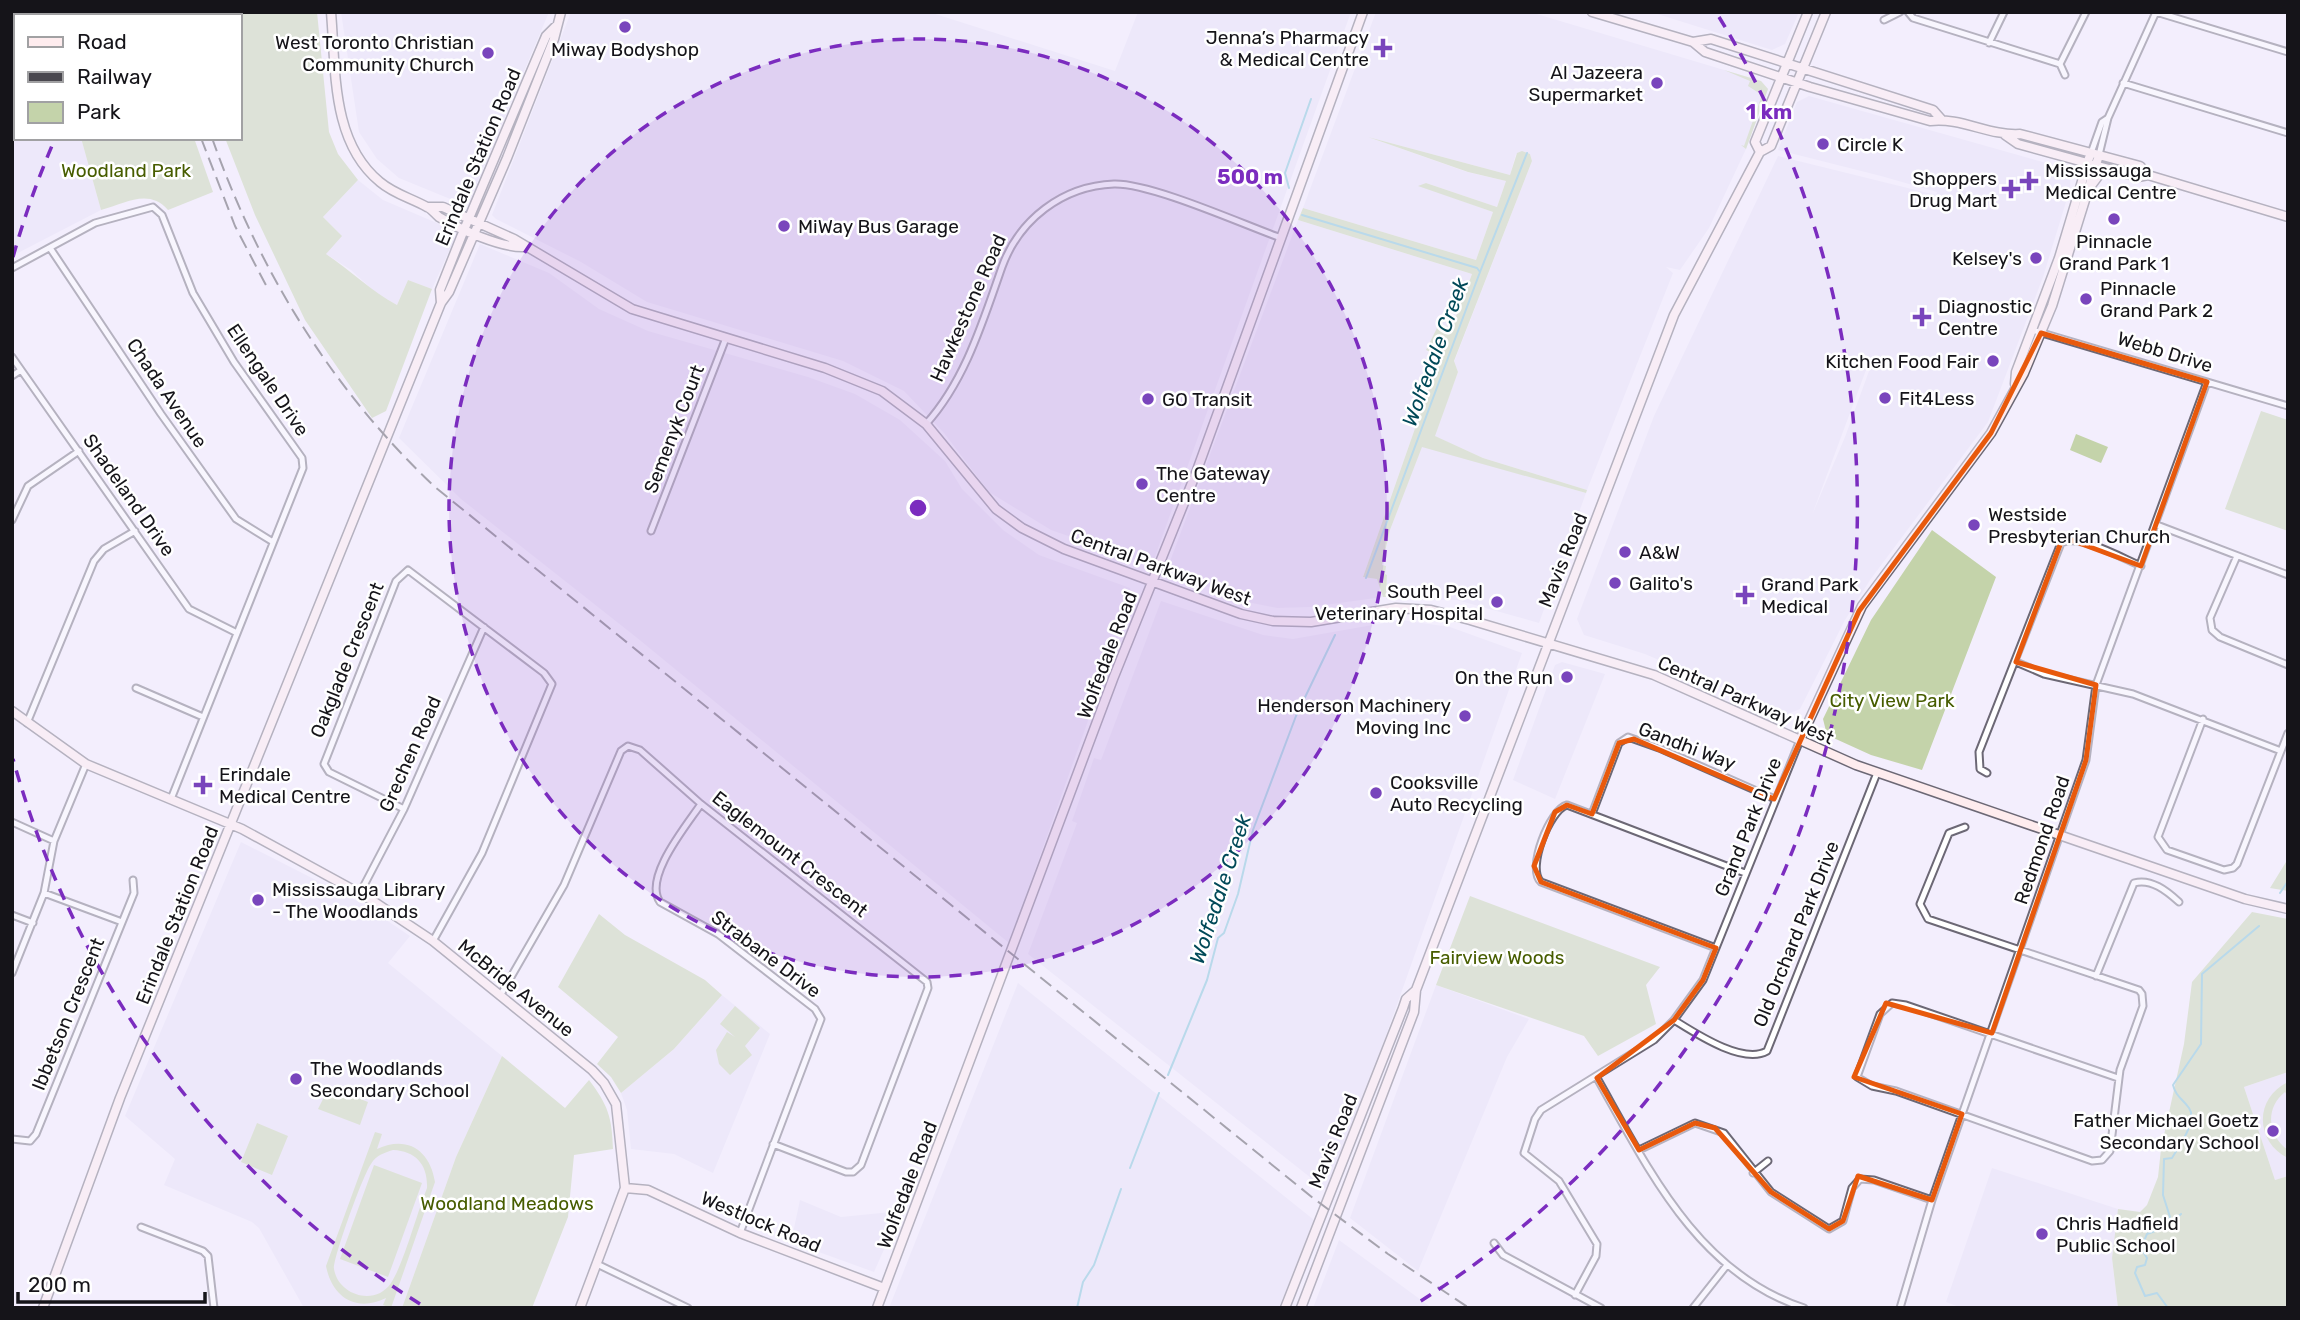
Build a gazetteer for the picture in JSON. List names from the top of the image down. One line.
{"streets":{"street":["Erindale Station Road","Hawkestone Road","Webb Drive","Ellengale Drive","Chada Avenue","Semenyk Court","Shadeland Drive","Mavis Road","Central Parkway West","Wolfedale Road","Oakglade Crescent","Gandhi Way","Grechen Road","Grand Park Drive","Redmond Road","Eaglemount Crescent","Old Orchard Park Drive","Strabane Drive","McBride Avenue","Ibbetson Crescent","Westlock Road"]},"crossings":[["Erindale Station Road","Central Parkway West"],["Erindale Station Road","McBride Avenue"],["Hawkestone Road","Central Parkway West"],["Hawkestone Road","Wolfedale Road"],["Webb Drive","Grand Park Drive"],["Webb Drive","Redmond Road"],["Ellengale Drive","Chada Avenue"],["Ellengale Drive","Shadeland Drive"],["Ellengale Drive","McBride Avenue"],["Semenyk Court","Central Parkway West"],["Mavis Road","Central Parkway West"],["Central Parkway West","Wolfedale Road"],["Central Parkway West","Grand Park Drive"],["Central Parkway West","Redmond Road"],["Central Parkway West","Old Orchard Park Drive"],["Wolfedale Road","Westlock Road"],["Oakglade Crescent","Grechen Road"],["Oakglade Crescent","McBride Avenue"],["Gandhi Way","Grand Park Drive"],["Grechen Road","McBride Avenue"],["Grand Park Drive","Old Orchard Park Drive"],["Eaglemount Crescent","Strabane Drive"],["Eaglemount Crescent","McBride Avenue"],["Strabane Drive","Westlock Road"],["McBride Avenue","Westlock Road"]],"water":["Wolfedale Creek"],"parks":["Woodland Park","City View Park","Fairview Woods","Woodland Meadows"],"places":{"other":["Miway Bodyshop","West Toronto Christian Community Church","Al Jazeera Supermarket","Circle K","Pinnacle Grand Park 1","MiWay Bus Garage","Kelsey's","Pinnacle Grand Park 2","Kitchen Food Fair","Fit4Less","GO Transit","The Gateway Centre","Westside Presbyterian Church","A&W","Galito's","South Peel Veterinary Hospital","On the Run","Henderson Machinery Moving Inc","Cooksville Auto Recycling","Mississauga Library - The Woodlands","The Woodlands Secondary School","Father Michael Goetz Secondary School","Chris Hadfield Public School"],"health":["Jenna’s Pharmacy & Medical Centre","Mississauga Medical Centre","Shoppers Drug Mart","Diagnostic Centre","Grand Park Medical","Erindale Medical Centre"]},"legend":["Road","Railway","Park"],"scale_bar":"200 m","rings":["1 km","500 m"]}
